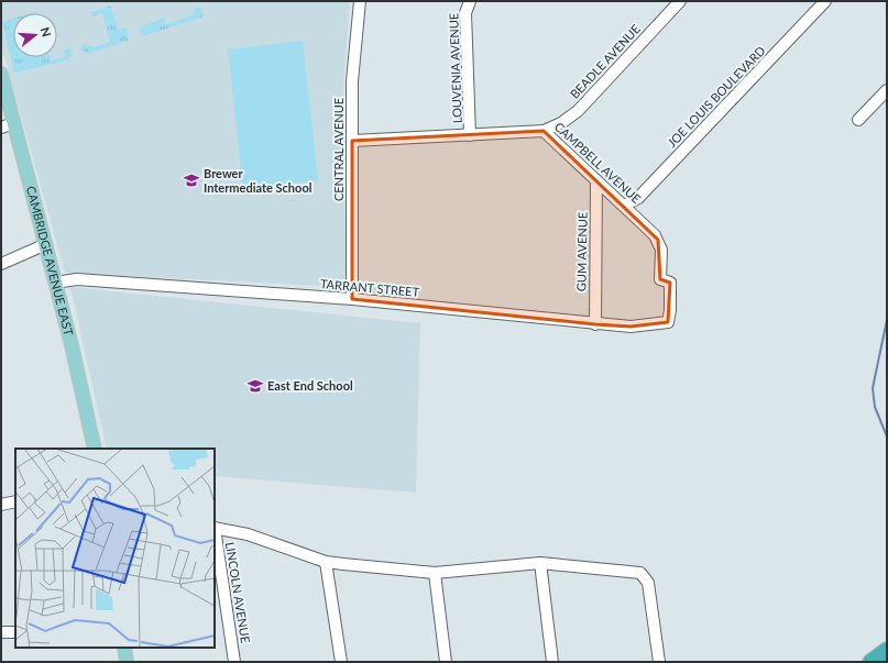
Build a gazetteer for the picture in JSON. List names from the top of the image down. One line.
{"streets":{"main road":["CAMBRIDGE AVENUE EAST"],"street":["BEADLE AVENUE","LOUVENIA AVENUE","JOE LOUIS BOULEVARD","CENTRAL AVENUE","CAMPBELL AVENUE","GUM AVENUE","TARRANT STREET","LINCOLN AVENUE"]},"crossings":[["BEADLE AVENUE","CAMPBELL AVENUE"],["LOUVENIA AVENUE","CAMPBELL AVENUE"],["JOE LOUIS BOULEVARD","CAMPBELL AVENUE"],["CENTRAL AVENUE","CAMPBELL AVENUE"],["CENTRAL AVENUE","TARRANT STREET"],["CAMPBELL AVENUE","GUM AVENUE"],["CAMPBELL AVENUE","TARRANT STREET"],["GUM AVENUE","TARRANT STREET"],["CAMBRIDGE AVENUE EAST","TARRANT STREET"]],"places":{"school or university":["Brewer Intermediate School","East End School"]},"north":"right"}
